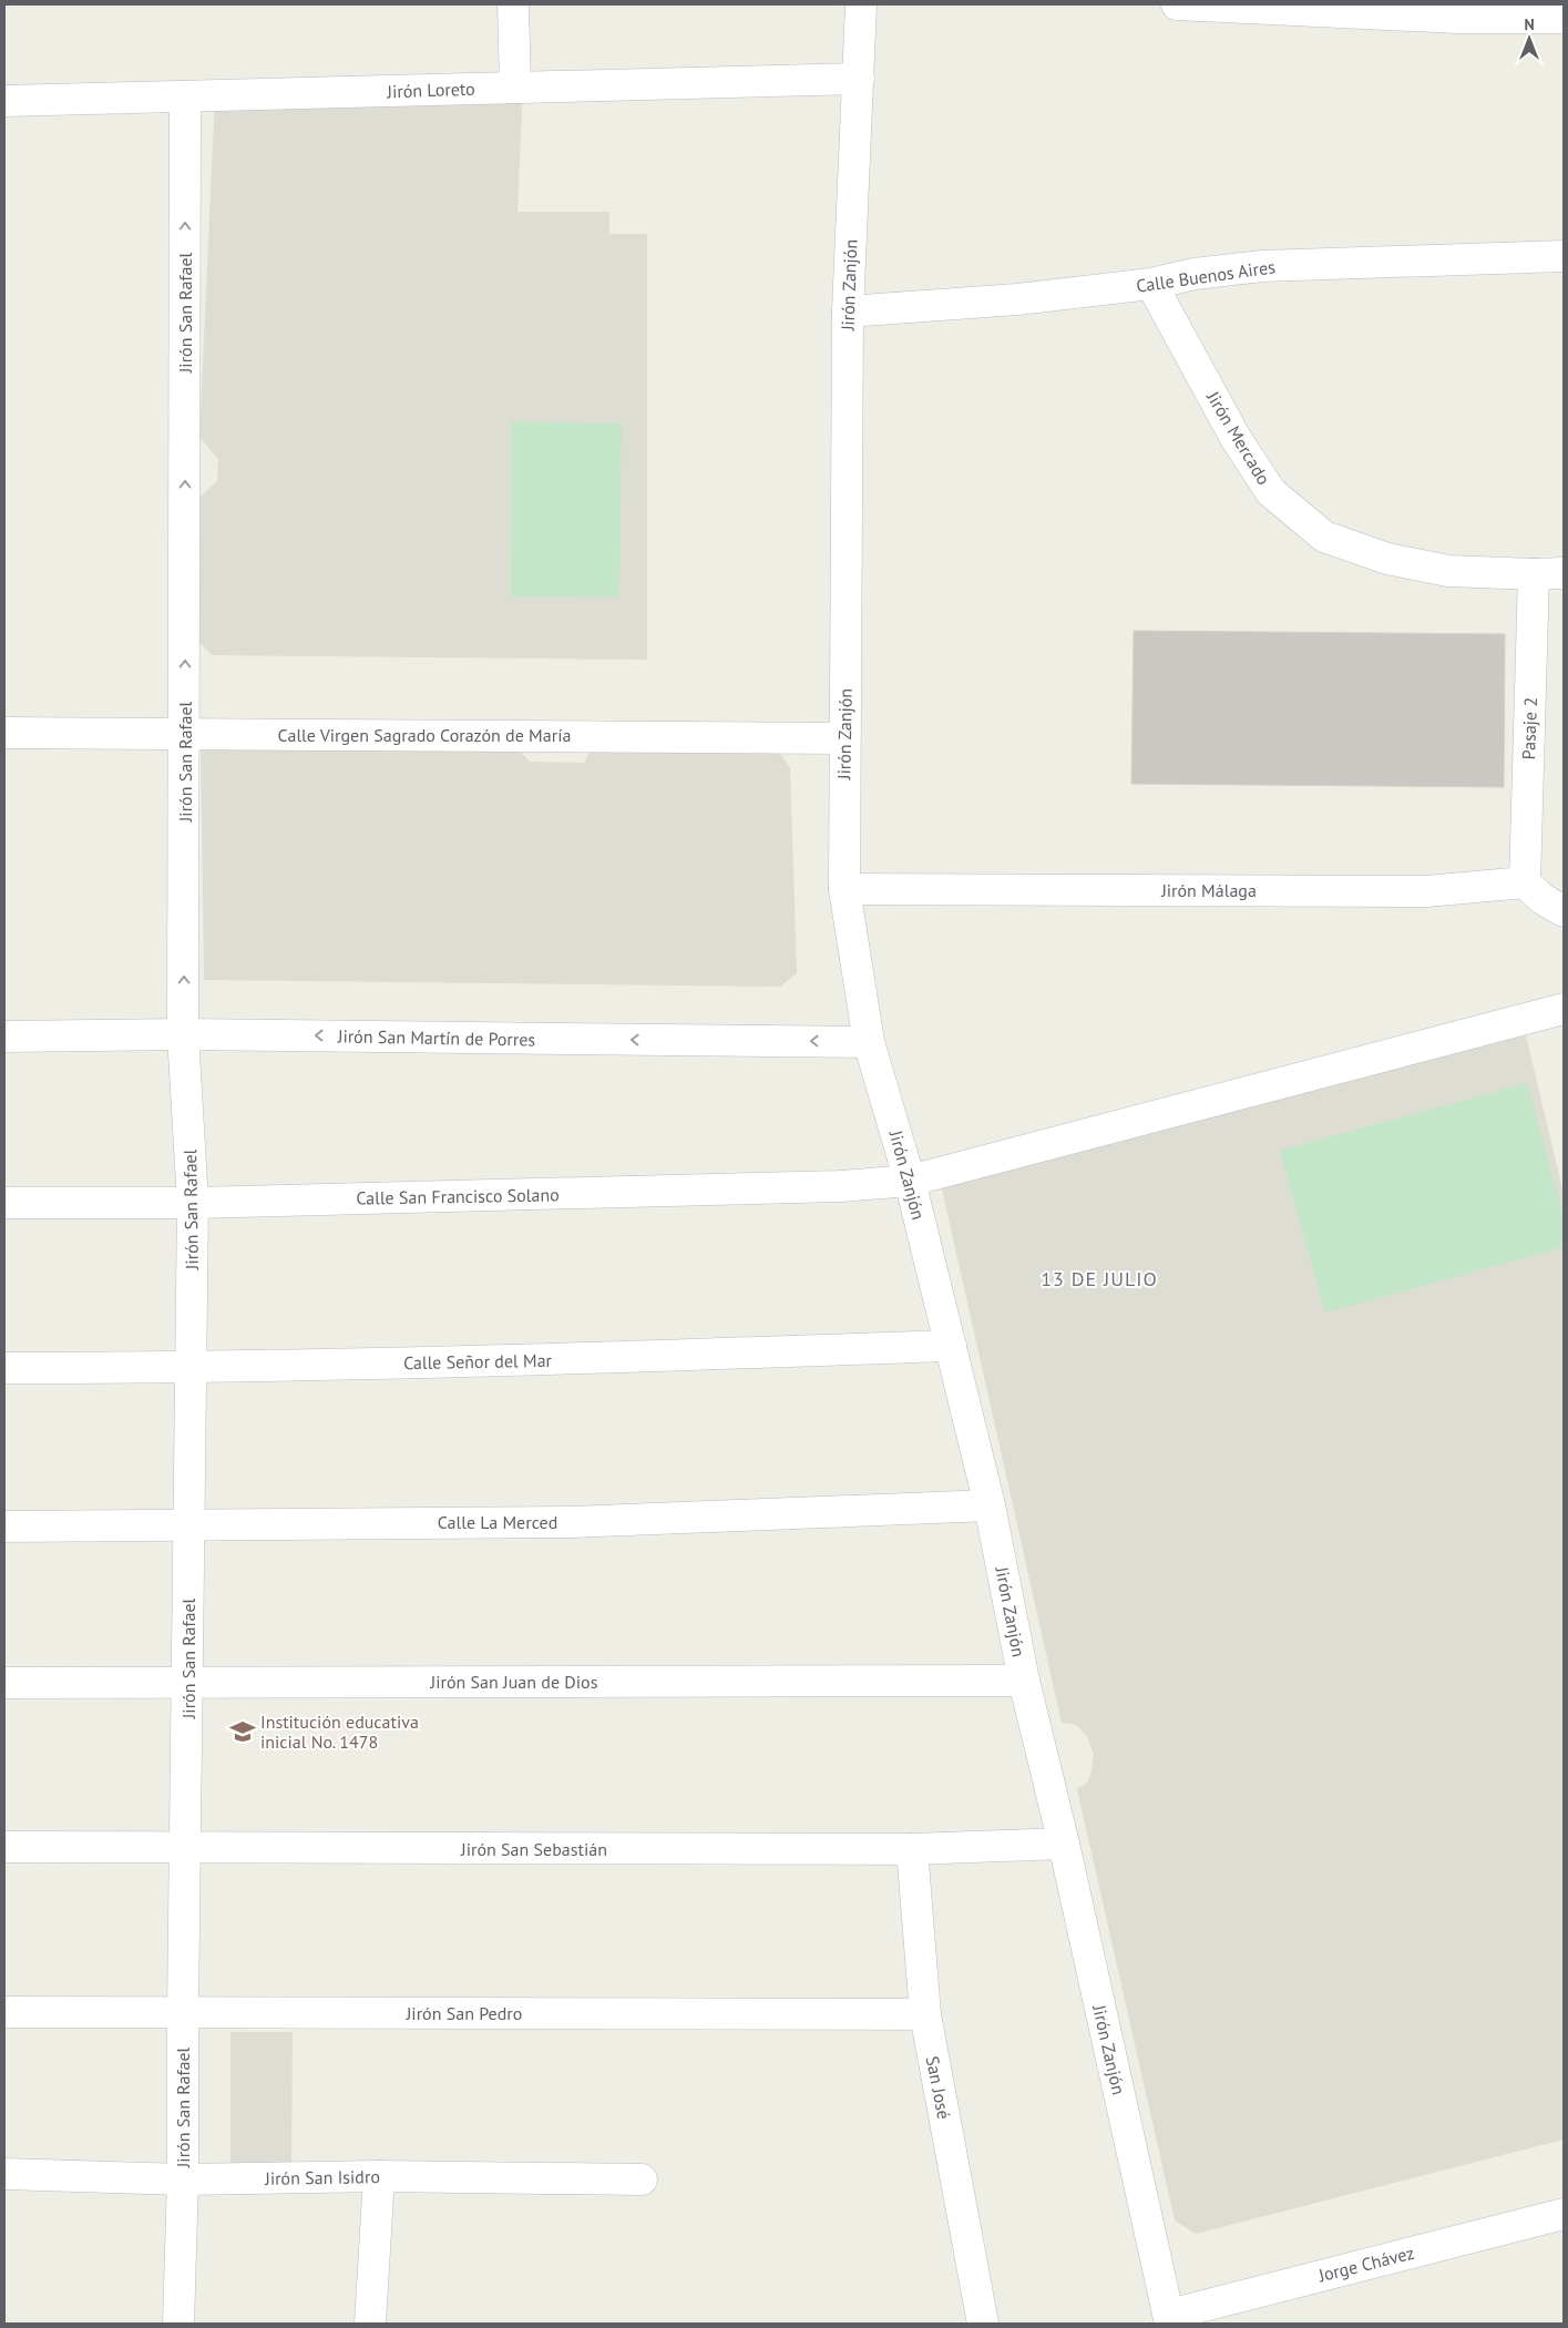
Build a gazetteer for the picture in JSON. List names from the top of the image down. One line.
{"streets":{"street":["Jirón Loreto","Calle Buenos Aires","Jirón Zanjón","Jirón San Rafael","Jirón Mercado","Pasaje 2","Calle Virgen Sagrado Corazón de María","Jirón Málaga","Jirón San Martín de Porres","Calle San Francisco Solano","Calle Señor del Mar","Calle La Merced","Jirón San Juan de Dios","Jirón San Sebastián","Jirón San Pedro","San José","Jirón San Isidro","Jorge Chávez"]},"crossings":[["Jirón Loreto","Jirón Zanjón"],["Jirón Loreto","Jirón San Rafael"],["Calle Buenos Aires","Jirón Zanjón"],["Calle Buenos Aires","Jirón Mercado"],["Jirón Zanjón","Calle Virgen Sagrado Corazón de María"],["Jirón Zanjón","Jirón Málaga"],["Jirón Zanjón","Jirón San Martín de Porres"],["Jirón Zanjón","Calle San Francisco Solano"],["Jirón Zanjón","Calle Señor del Mar"],["Jirón Zanjón","Calle La Merced"],["Jirón Zanjón","Jirón San Juan de Dios"],["Jirón Zanjón","Jirón San Sebastián"],["Jirón Zanjón","Jorge Chávez"],["Jirón San Rafael","Calle Virgen Sagrado Corazón de María"],["Jirón San Rafael","Jirón San Martín de Porres"],["Jirón San Rafael","Calle San Francisco Solano"],["Jirón San Rafael","Calle Señor del Mar"],["Jirón San Rafael","Calle La Merced"],["Jirón San Rafael","Jirón San Juan de Dios"],["Jirón San Rafael","Jirón San Sebastián"],["Jirón San Rafael","Jirón San Pedro"],["Jirón San Rafael","Jirón San Isidro"],["Jirón Mercado","Pasaje 2"],["Pasaje 2","Jirón Málaga"],["Jirón San Sebastián","San José"],["Jirón San Pedro","San José"]],"one_way":["Jirón San Rafael","Jirón San Martín de Porres"],"districts":["13 DE JULIO"],"places":{"school or university":["Institución educativa inicial No. 1478"]},"north":"top"}
